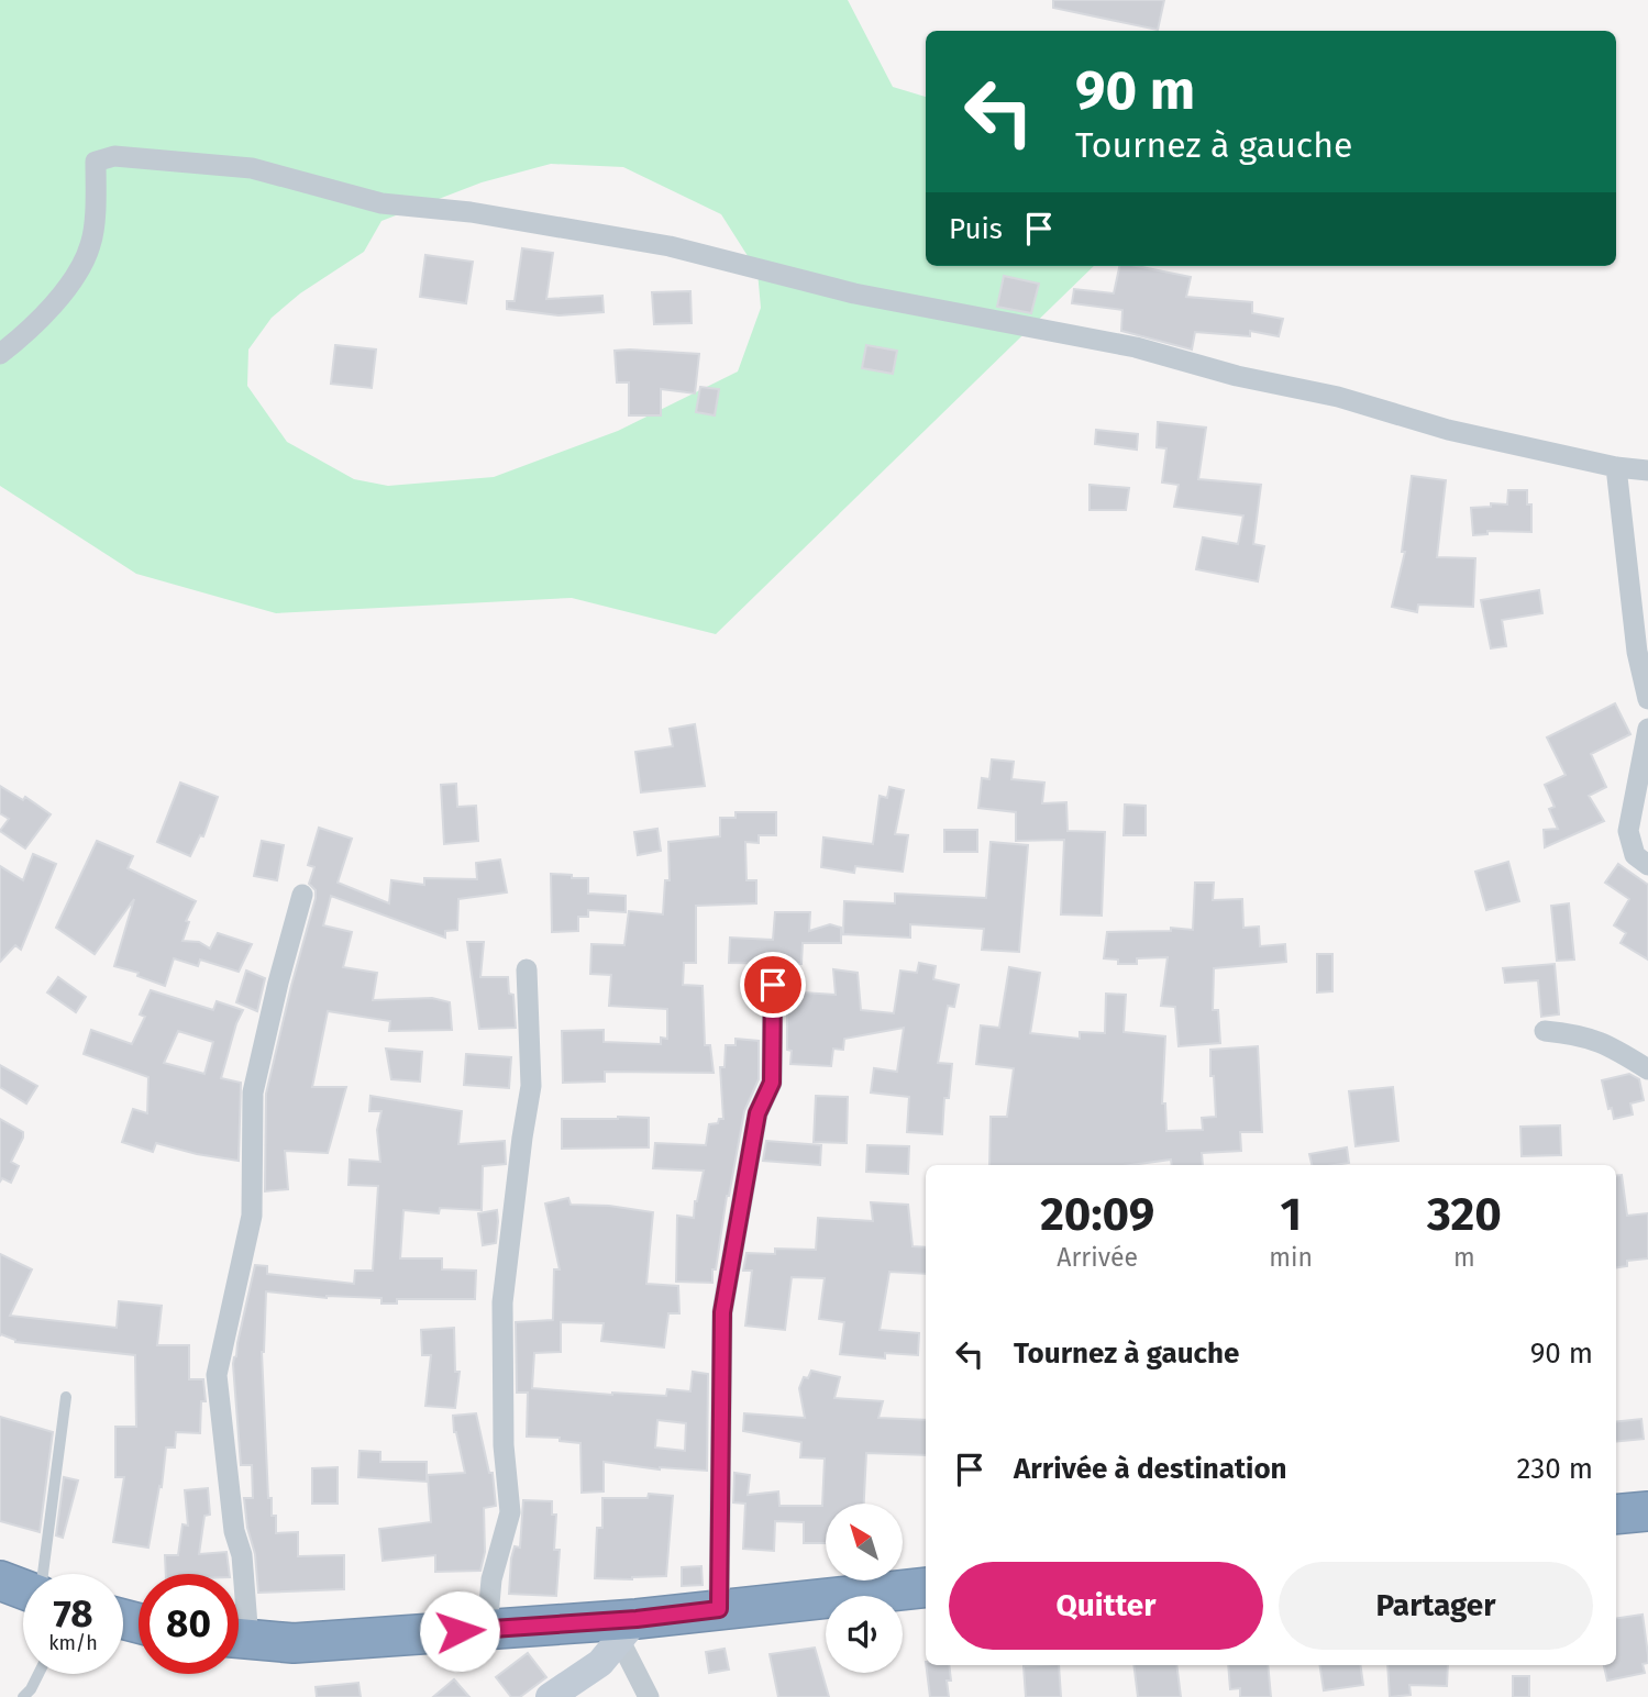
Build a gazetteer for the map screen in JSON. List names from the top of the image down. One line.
{"north":"top left","page":{"turn":["90 m","Tournez à gauche"],"then":"Puis","eta":["20:09","Arrivée","1","min","320","m"],"list":[{"name":"Tournez à gauche","value":"90 m"},{"name":"Arrivée à destination","value":"230 m"}],"buttons":["Quitter","Partager"],"speed":"78 km/h","limit":"80"}}
